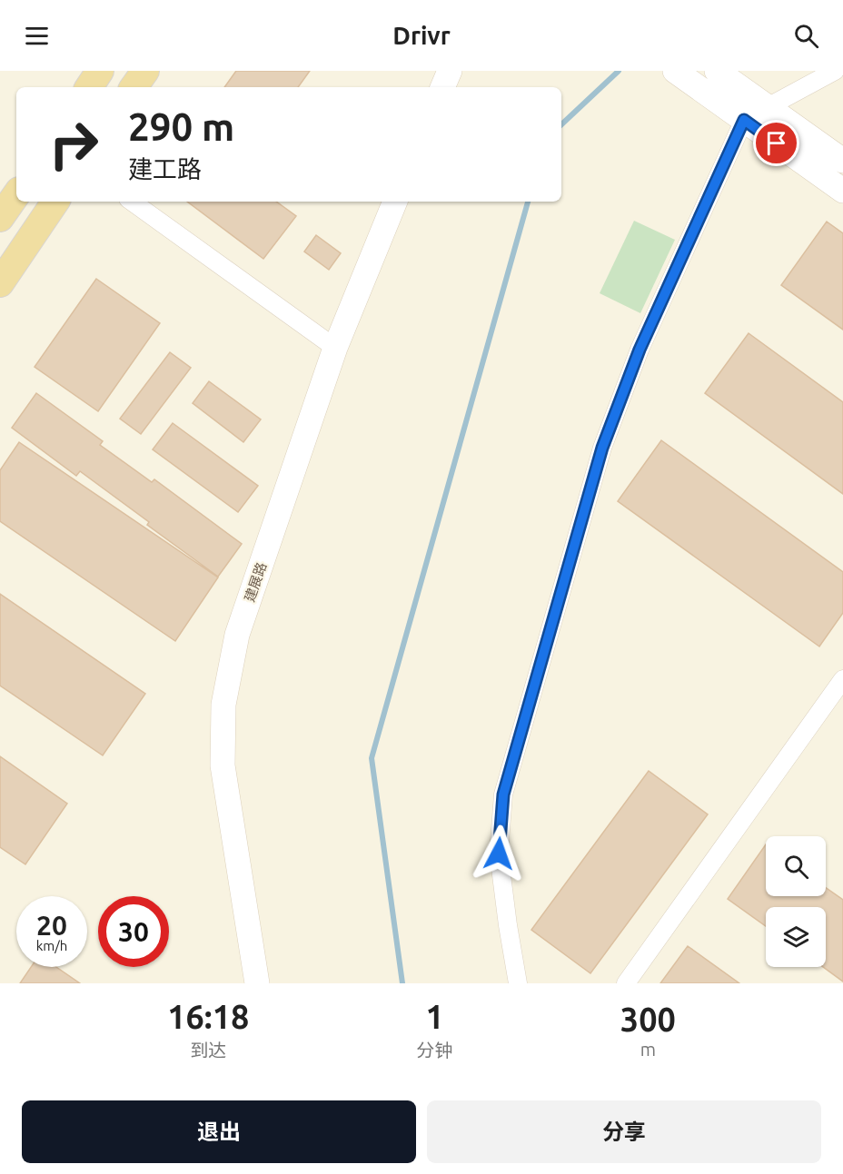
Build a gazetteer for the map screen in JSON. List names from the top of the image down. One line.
{"streets":{"street":["建展路"]},"page":{"header":"Drivr","turn":["290 m","建工路"],"speed":"20 km/h","limit":"30","eta":["16:18","到达","1","分钟","300","m"],"buttons":["退出","分享"]}}
